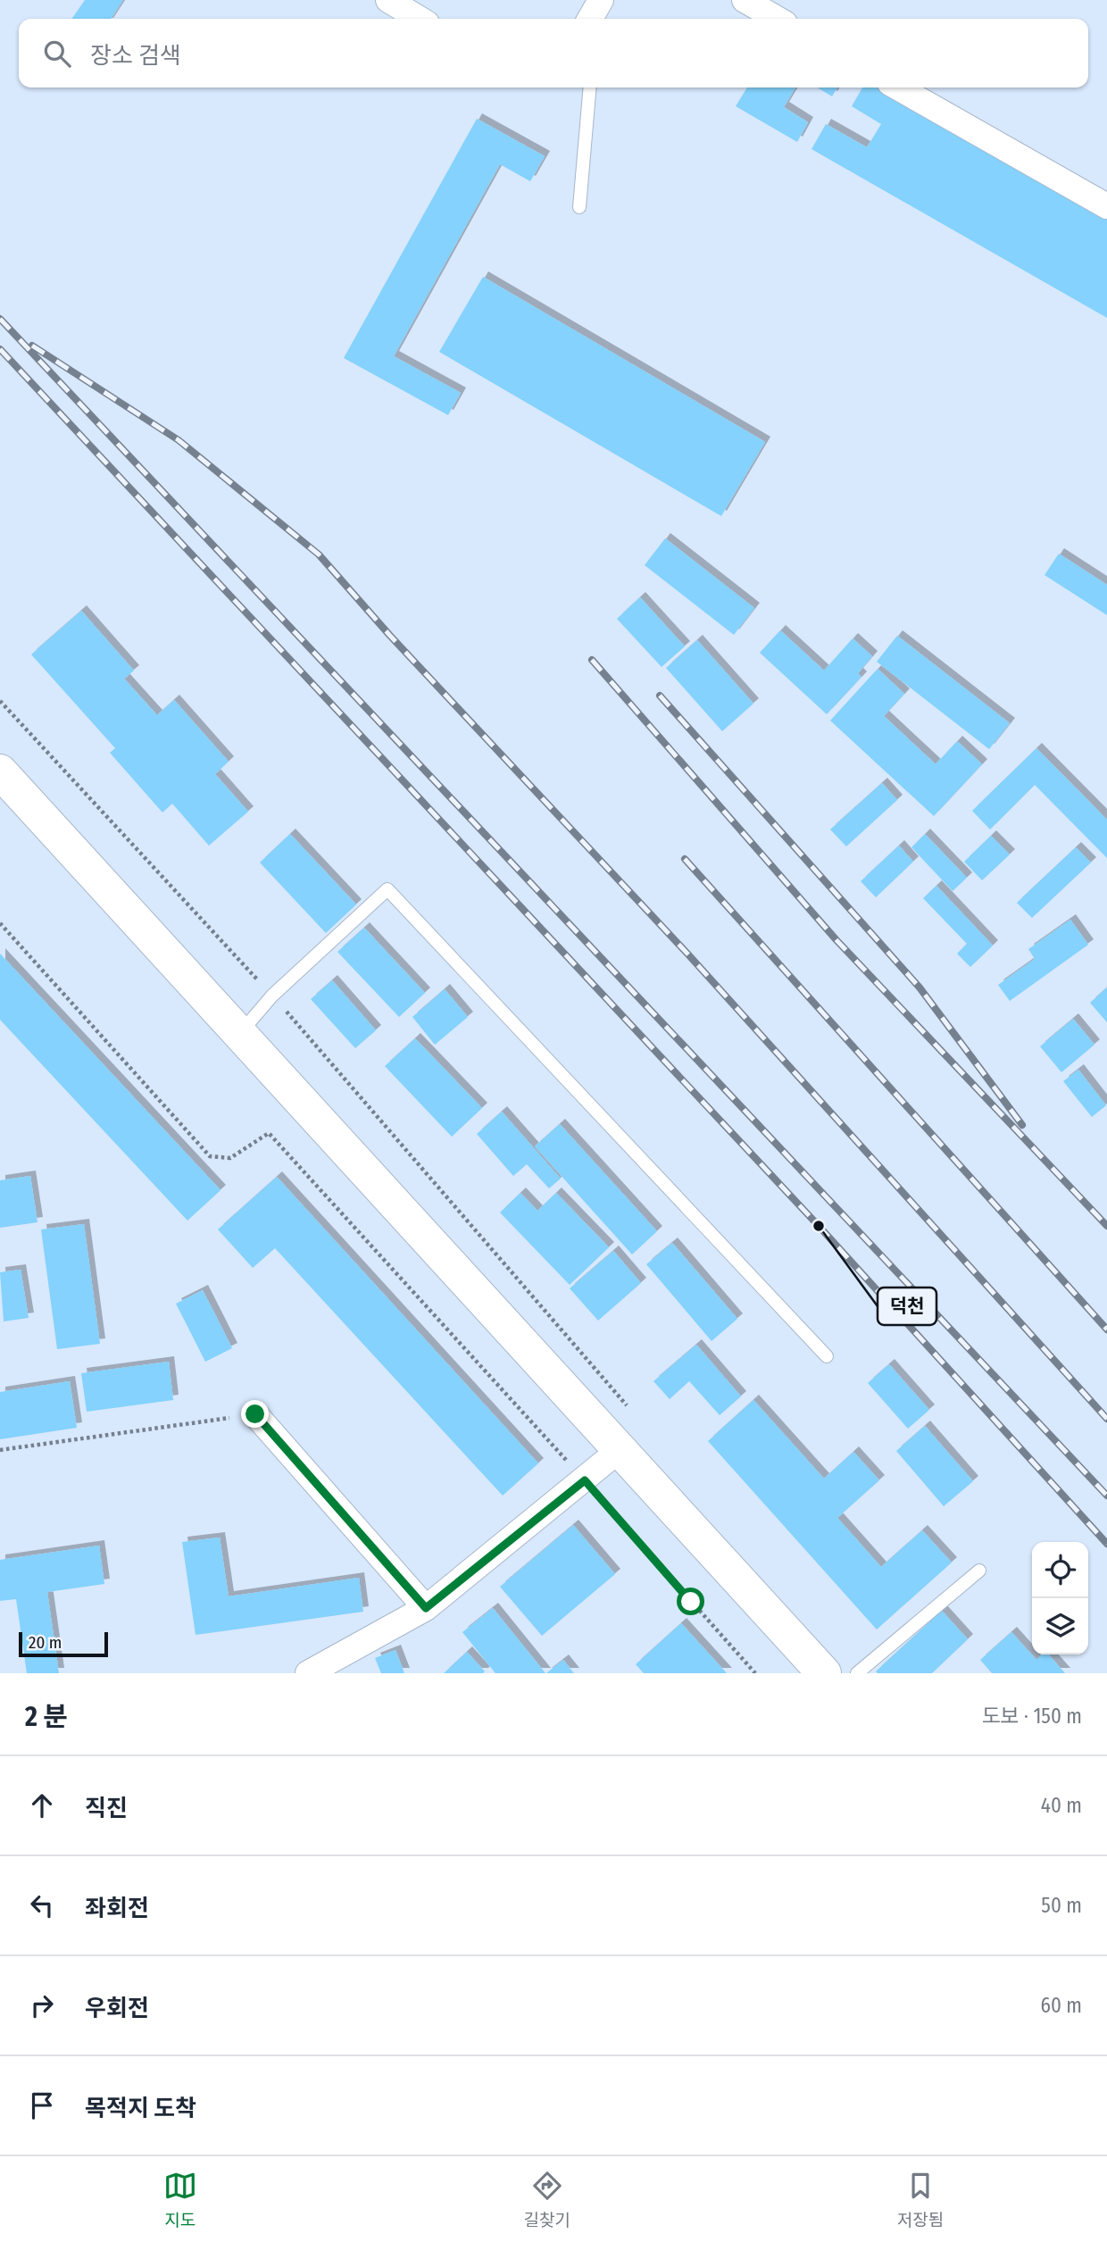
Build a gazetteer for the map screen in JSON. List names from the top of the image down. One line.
{"places":["덕천"],"scale_bar":"20 m","page":{"search":"장소 검색","scale":"20 m","heading":["2 분","도보 · 150 m"],"list":[["직진","40 m"],["좌회전","50 m"],["우회전","60 m"],"목적지 도착"],"nav":["지도","길찾기","저장됨"]}}
